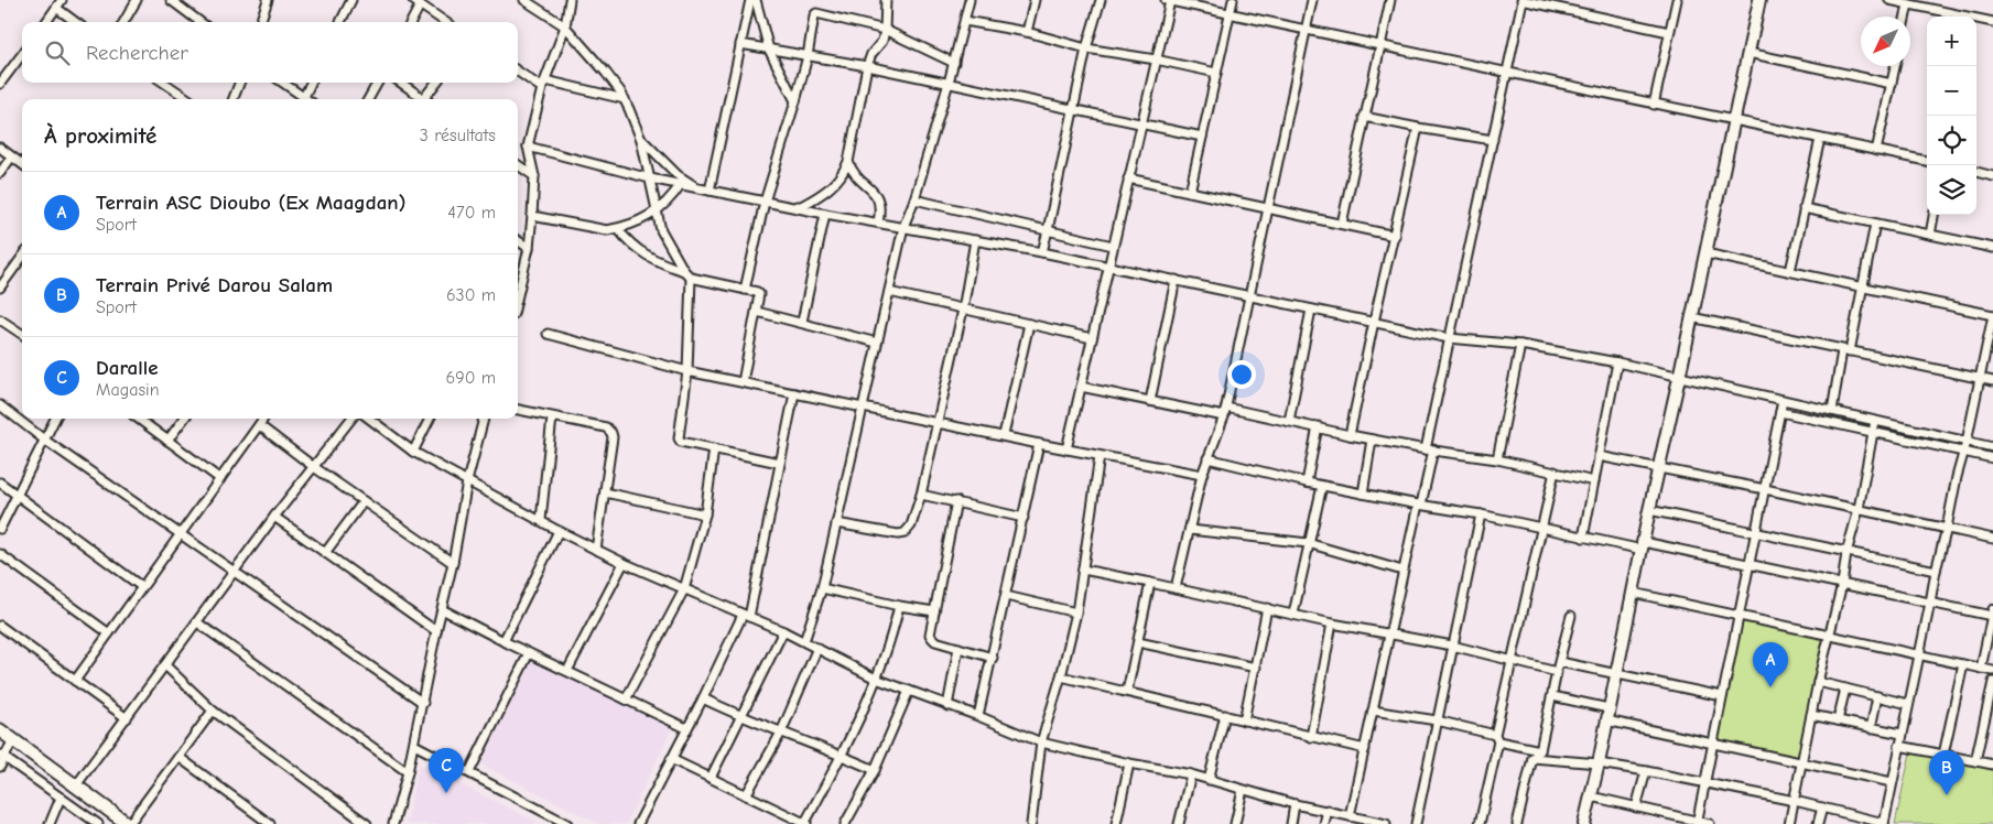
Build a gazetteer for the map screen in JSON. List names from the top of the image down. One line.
{"north":"bottom left","page":{"map_buttons":["+","−"],"search":"Rechercher","heading":["À proximité","3 résultats"],"list":[{"mark":"A","name":"Terrain ASC Dioubo (Ex Maagdan)","note":"Sport","value":"470 m"},{"mark":"B","name":"Terrain Privé Darou Salam","note":"Sport","value":"630 m"},{"mark":"C","name":"Daralle","note":"Magasin","value":"690 m"}],"pins":["A","C","B"]}}
